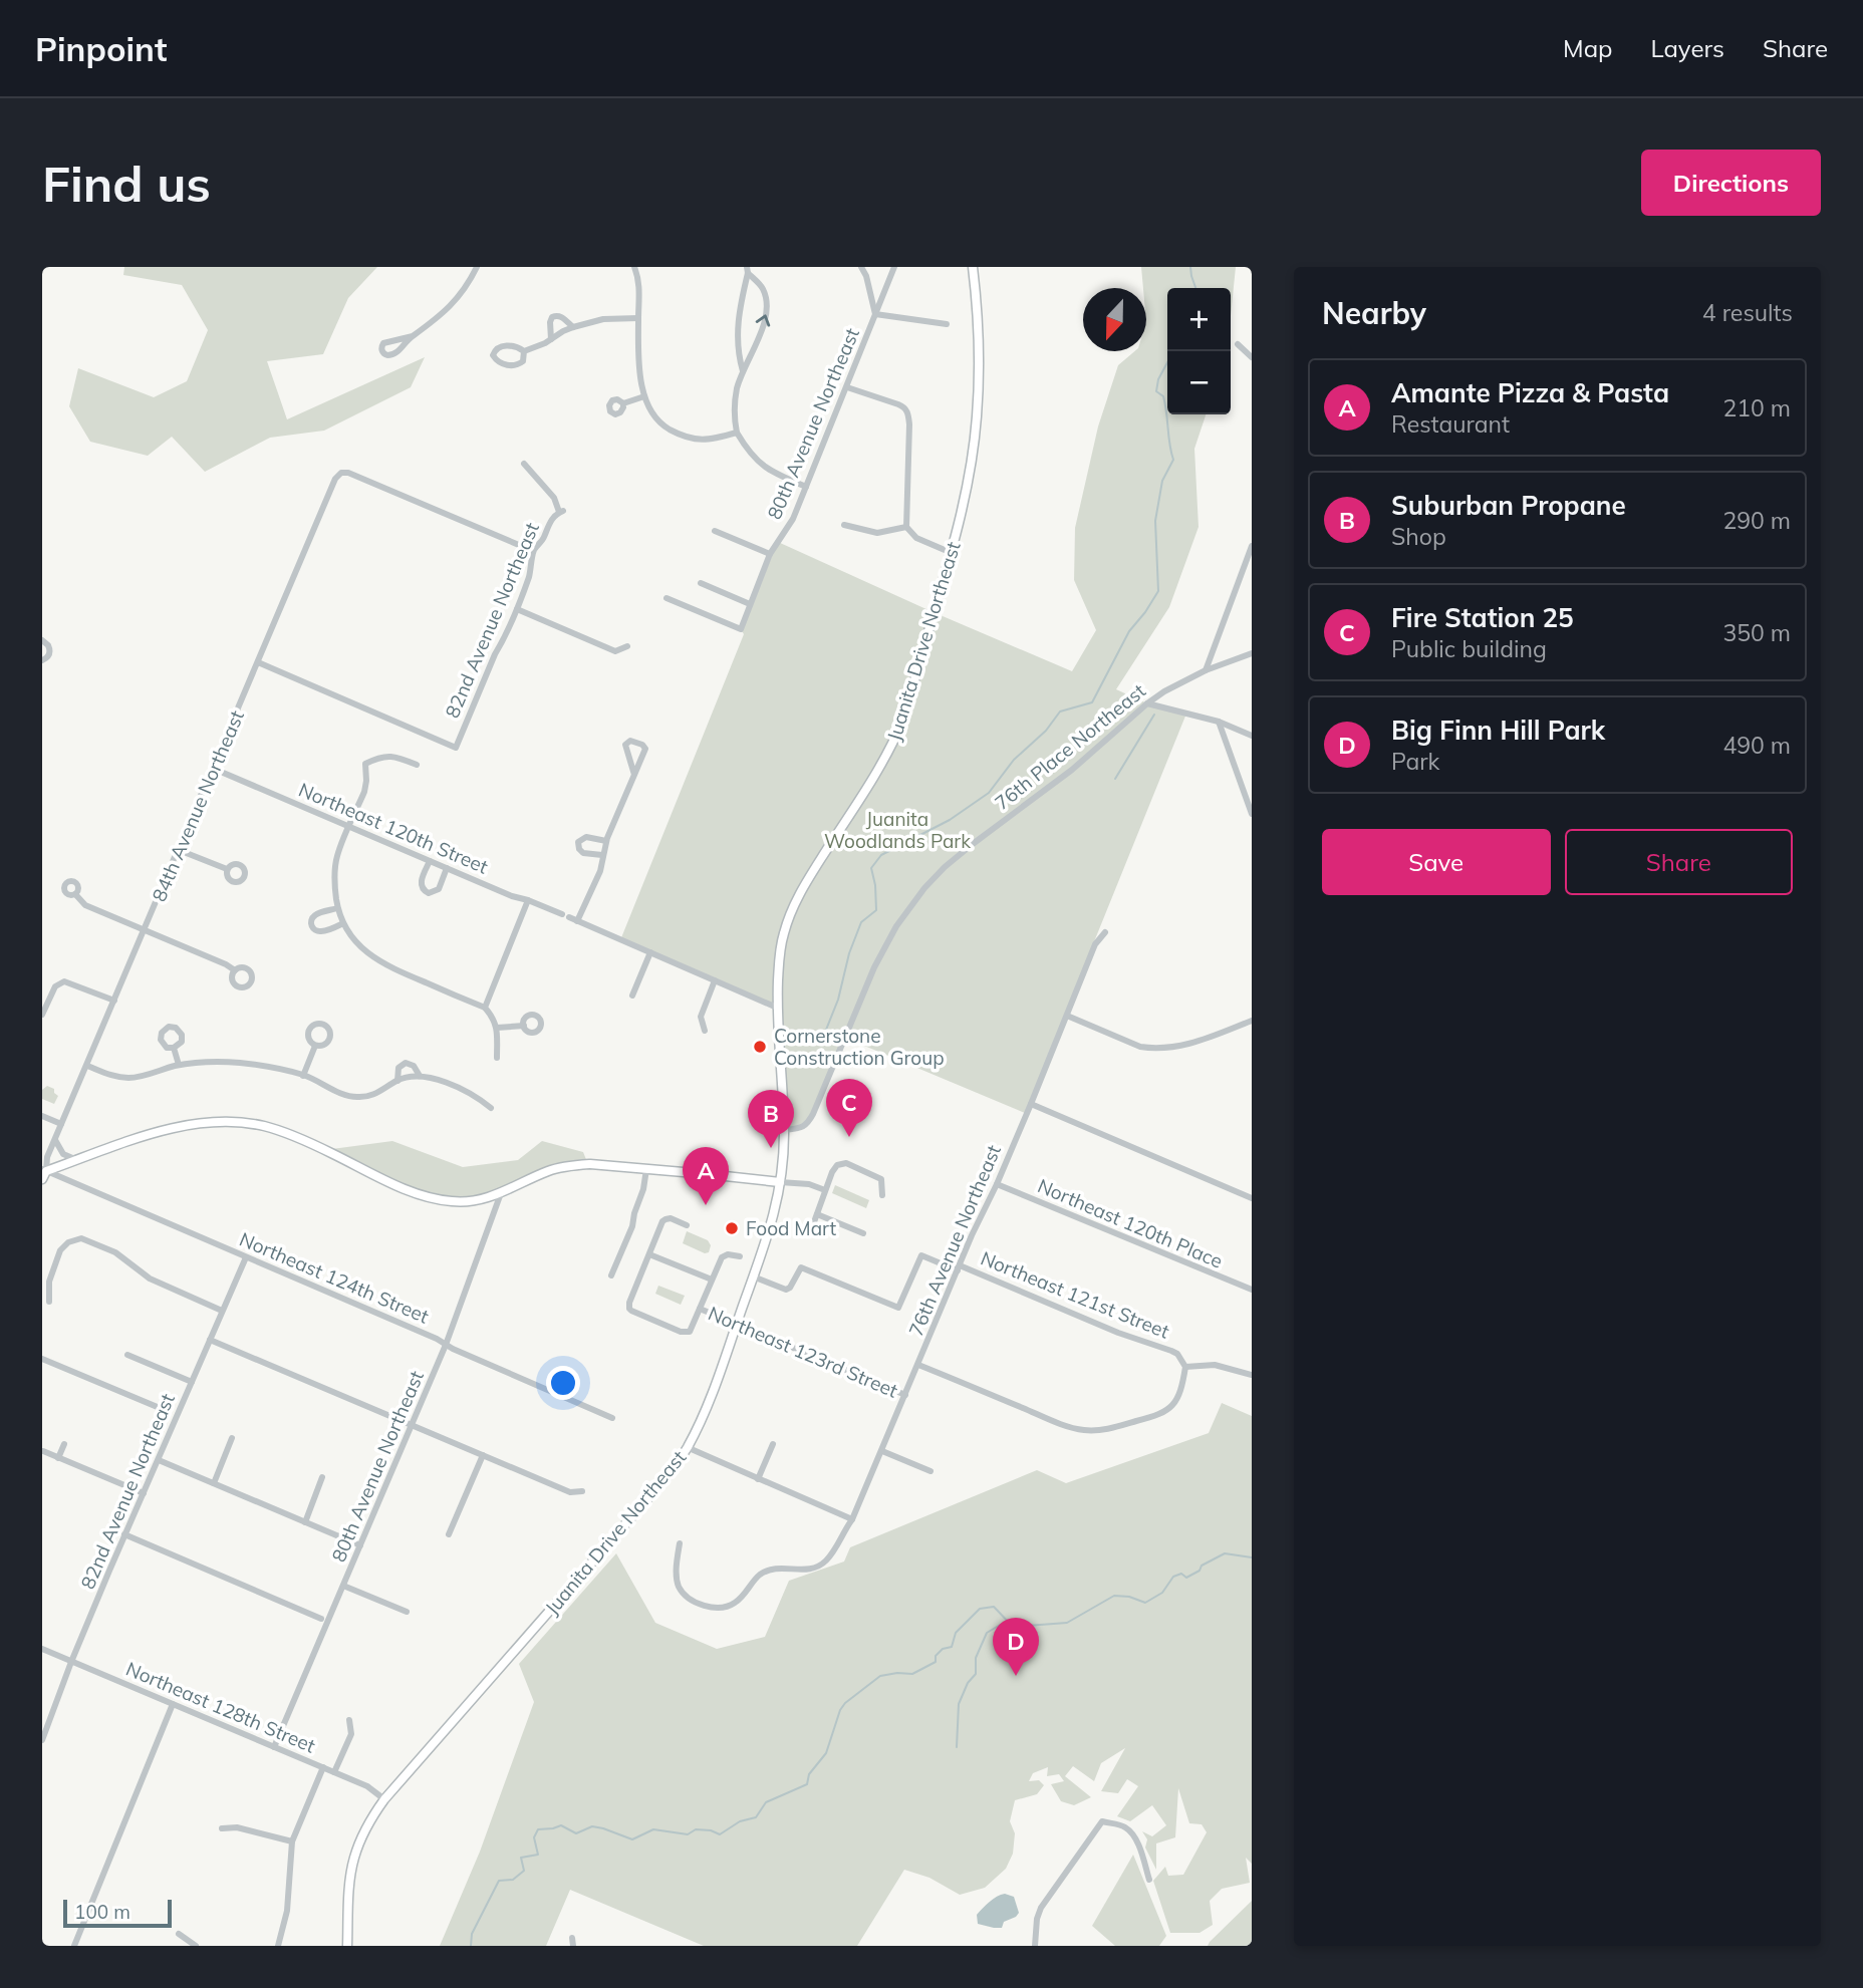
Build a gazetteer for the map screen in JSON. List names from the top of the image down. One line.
{"streets":{"main road":["Juanita Drive Northeast"],"street":["80th Avenue Northeast","82nd Avenue Northeast","76th Place Northeast","84th Avenue Northeast","Northeast 120th Street","Northeast 120th Place","76th Avenue Northeast","Northeast 124th Street","Northeast 121st Street","Northeast 123rd Street","Northeast 128th Street"]},"crossings":[["80th Avenue Northeast","Northeast 124th Street"],["80th Avenue Northeast","Northeast 128th Street"],["82nd Avenue Northeast","84th Avenue Northeast"],["82nd Avenue Northeast","Northeast 124th Street"],["82nd Avenue Northeast","Northeast 128th Street"],["Juanita Drive Northeast","76th Place Northeast"],["Juanita Drive Northeast","Northeast 120th Street"],["Juanita Drive Northeast","Northeast 121st Street"],["Juanita Drive Northeast","Northeast 123rd Street"],["Juanita Drive Northeast","Northeast 128th Street"],["84th Avenue Northeast","Northeast 120th Street"],["84th Avenue Northeast","Northeast 124th Street"],["Northeast 120th Place","76th Avenue Northeast"],["76th Avenue Northeast","Northeast 121st Street"],["76th Avenue Northeast","Northeast 123rd Street"]],"parks":["Juanita Woodlands Park"],"places":["Cornerstone Construction Group","Food Mart"],"scale_bar":"100 m","north":"bottom","page":{"header":"Pinpoint","nav":["Map","Layers","Share"],"buttons":["Directions",["Save","Share"]],"title":"Find us","heading":["Nearby","4 results"],"map_buttons":["+","−"],"list":[{"mark":"A","name":"Amante Pizza & Pasta","note":"Restaurant","value":"210 m"},{"mark":"B","name":"Suburban Propane","note":"Shop","value":"290 m"},{"mark":"C","name":"Fire Station 25","note":"Public building","value":"350 m"},{"mark":"D","name":"Big Finn Hill Park","note":"Park","value":"490 m"}],"pins":["C","B","A","D"],"scale":"100 m"}}
